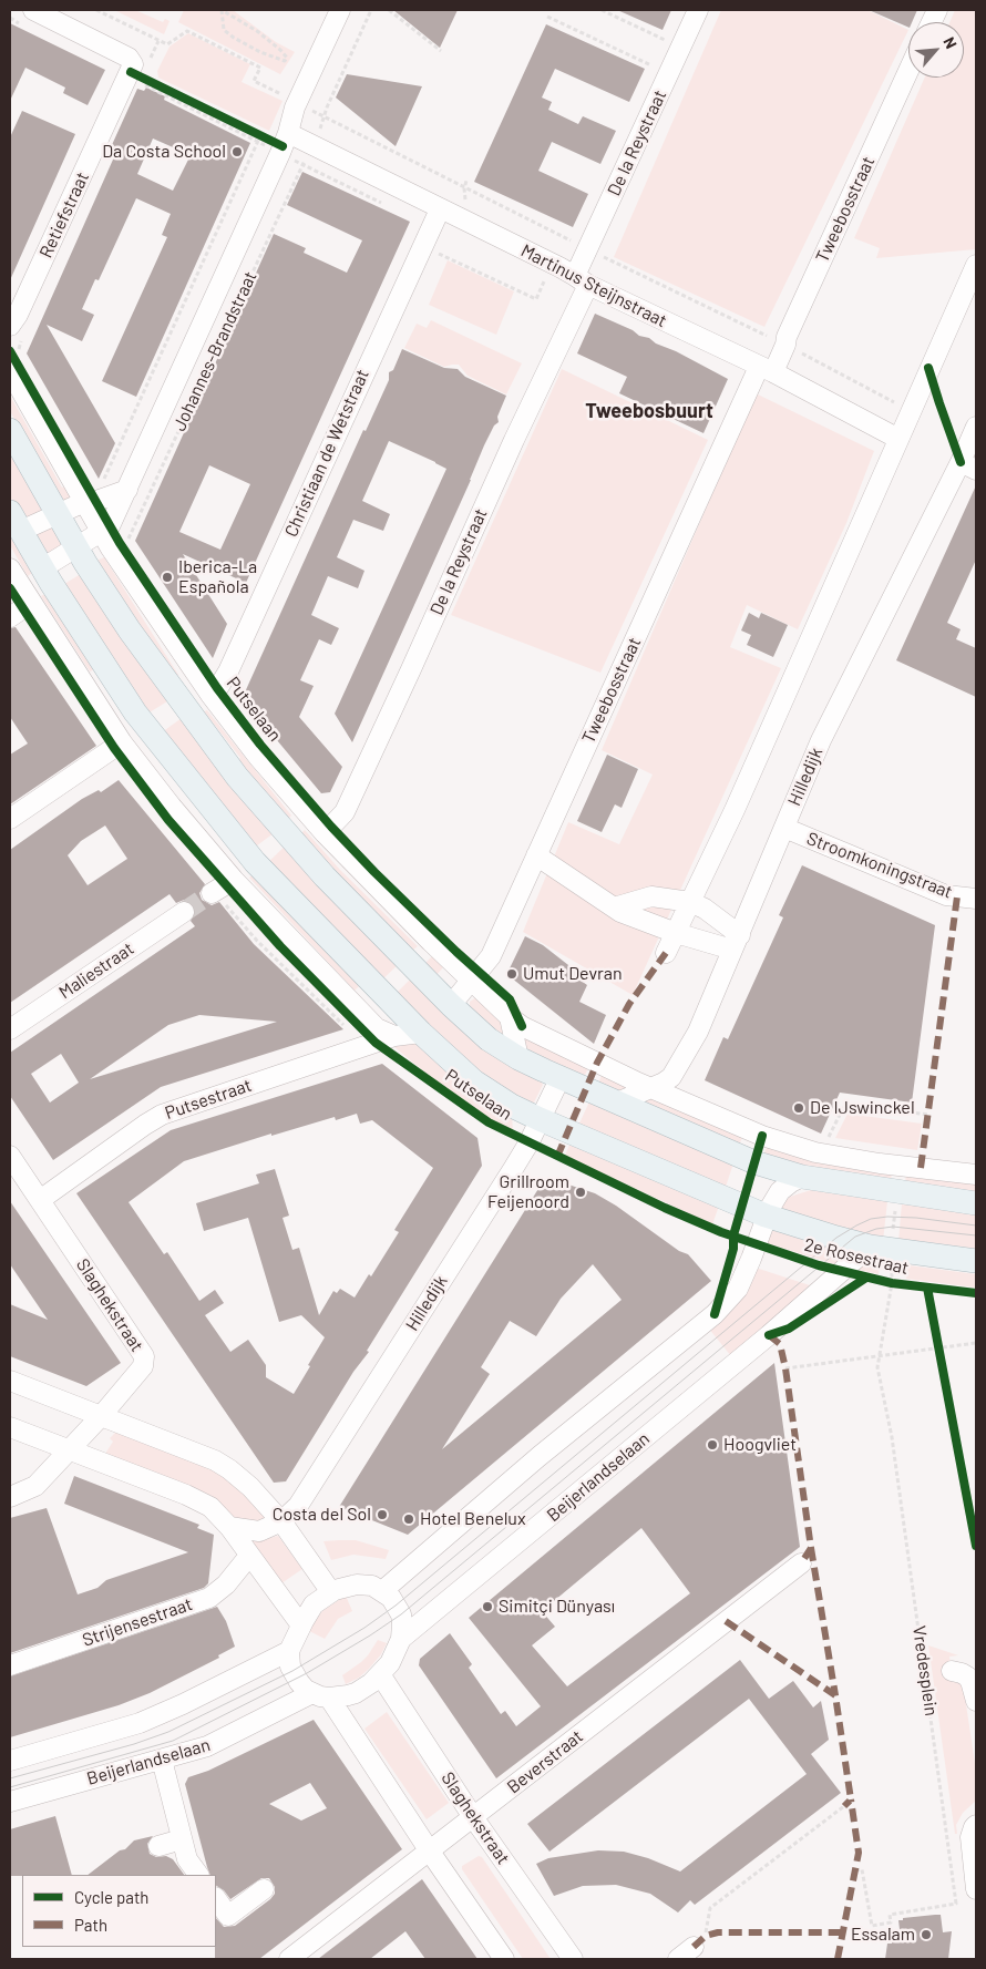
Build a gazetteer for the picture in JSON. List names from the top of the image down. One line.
{"streets":{"main road":["Putselaan","2e Rosestraat"],"street":["De la Reystraat","Tweebosstraat","Retiefstraat","Martinus Steijnstraat","Johannes-Brandstraat","Christiaan de Wetstraat","Hilledijk","Stroomkoningstraat","Maliestraat","Putsestraat","Slaghekstraat","Beijerlandselaan","Strijensestraat","Beverstraat"],"path":["Vredesplein"]},"crossings":[["De la Reystraat","Martinus Steijnstraat"],["De la Reystraat","Putselaan"],["Tweebosstraat","Martinus Steijnstraat"],["Tweebosstraat","Putselaan"],["Martinus Steijnstraat","Johannes-Brandstraat"],["Martinus Steijnstraat","Christiaan de Wetstraat"],["Johannes-Brandstraat","Putselaan"],["Christiaan de Wetstraat","Putselaan"],["Putselaan","Hilledijk"],["Putselaan","2e Rosestraat"],["Hilledijk","Stroomkoningstraat"],["Hilledijk","2e Rosestraat"],["Putsestraat","Slaghekstraat"],["2e Rosestraat","Beijerlandselaan"],["2e Rosestraat","Vredesplein"],["Slaghekstraat","Beijerlandselaan"],["Slaghekstraat","Beverstraat"],["Beijerlandselaan","Vredesplein"]],"districts":["Tweebosbuurt"],"places":["Da Costa School","Iberica-La Española","Umut Devran","De IJswinckel","Grillroom Feijenoord","Hoogvliet","Costa del Sol","Hotel Benelux","Simitçi Dünyası","Essalam"],"legend":["Cycle path","Path"],"north":"top right"}
